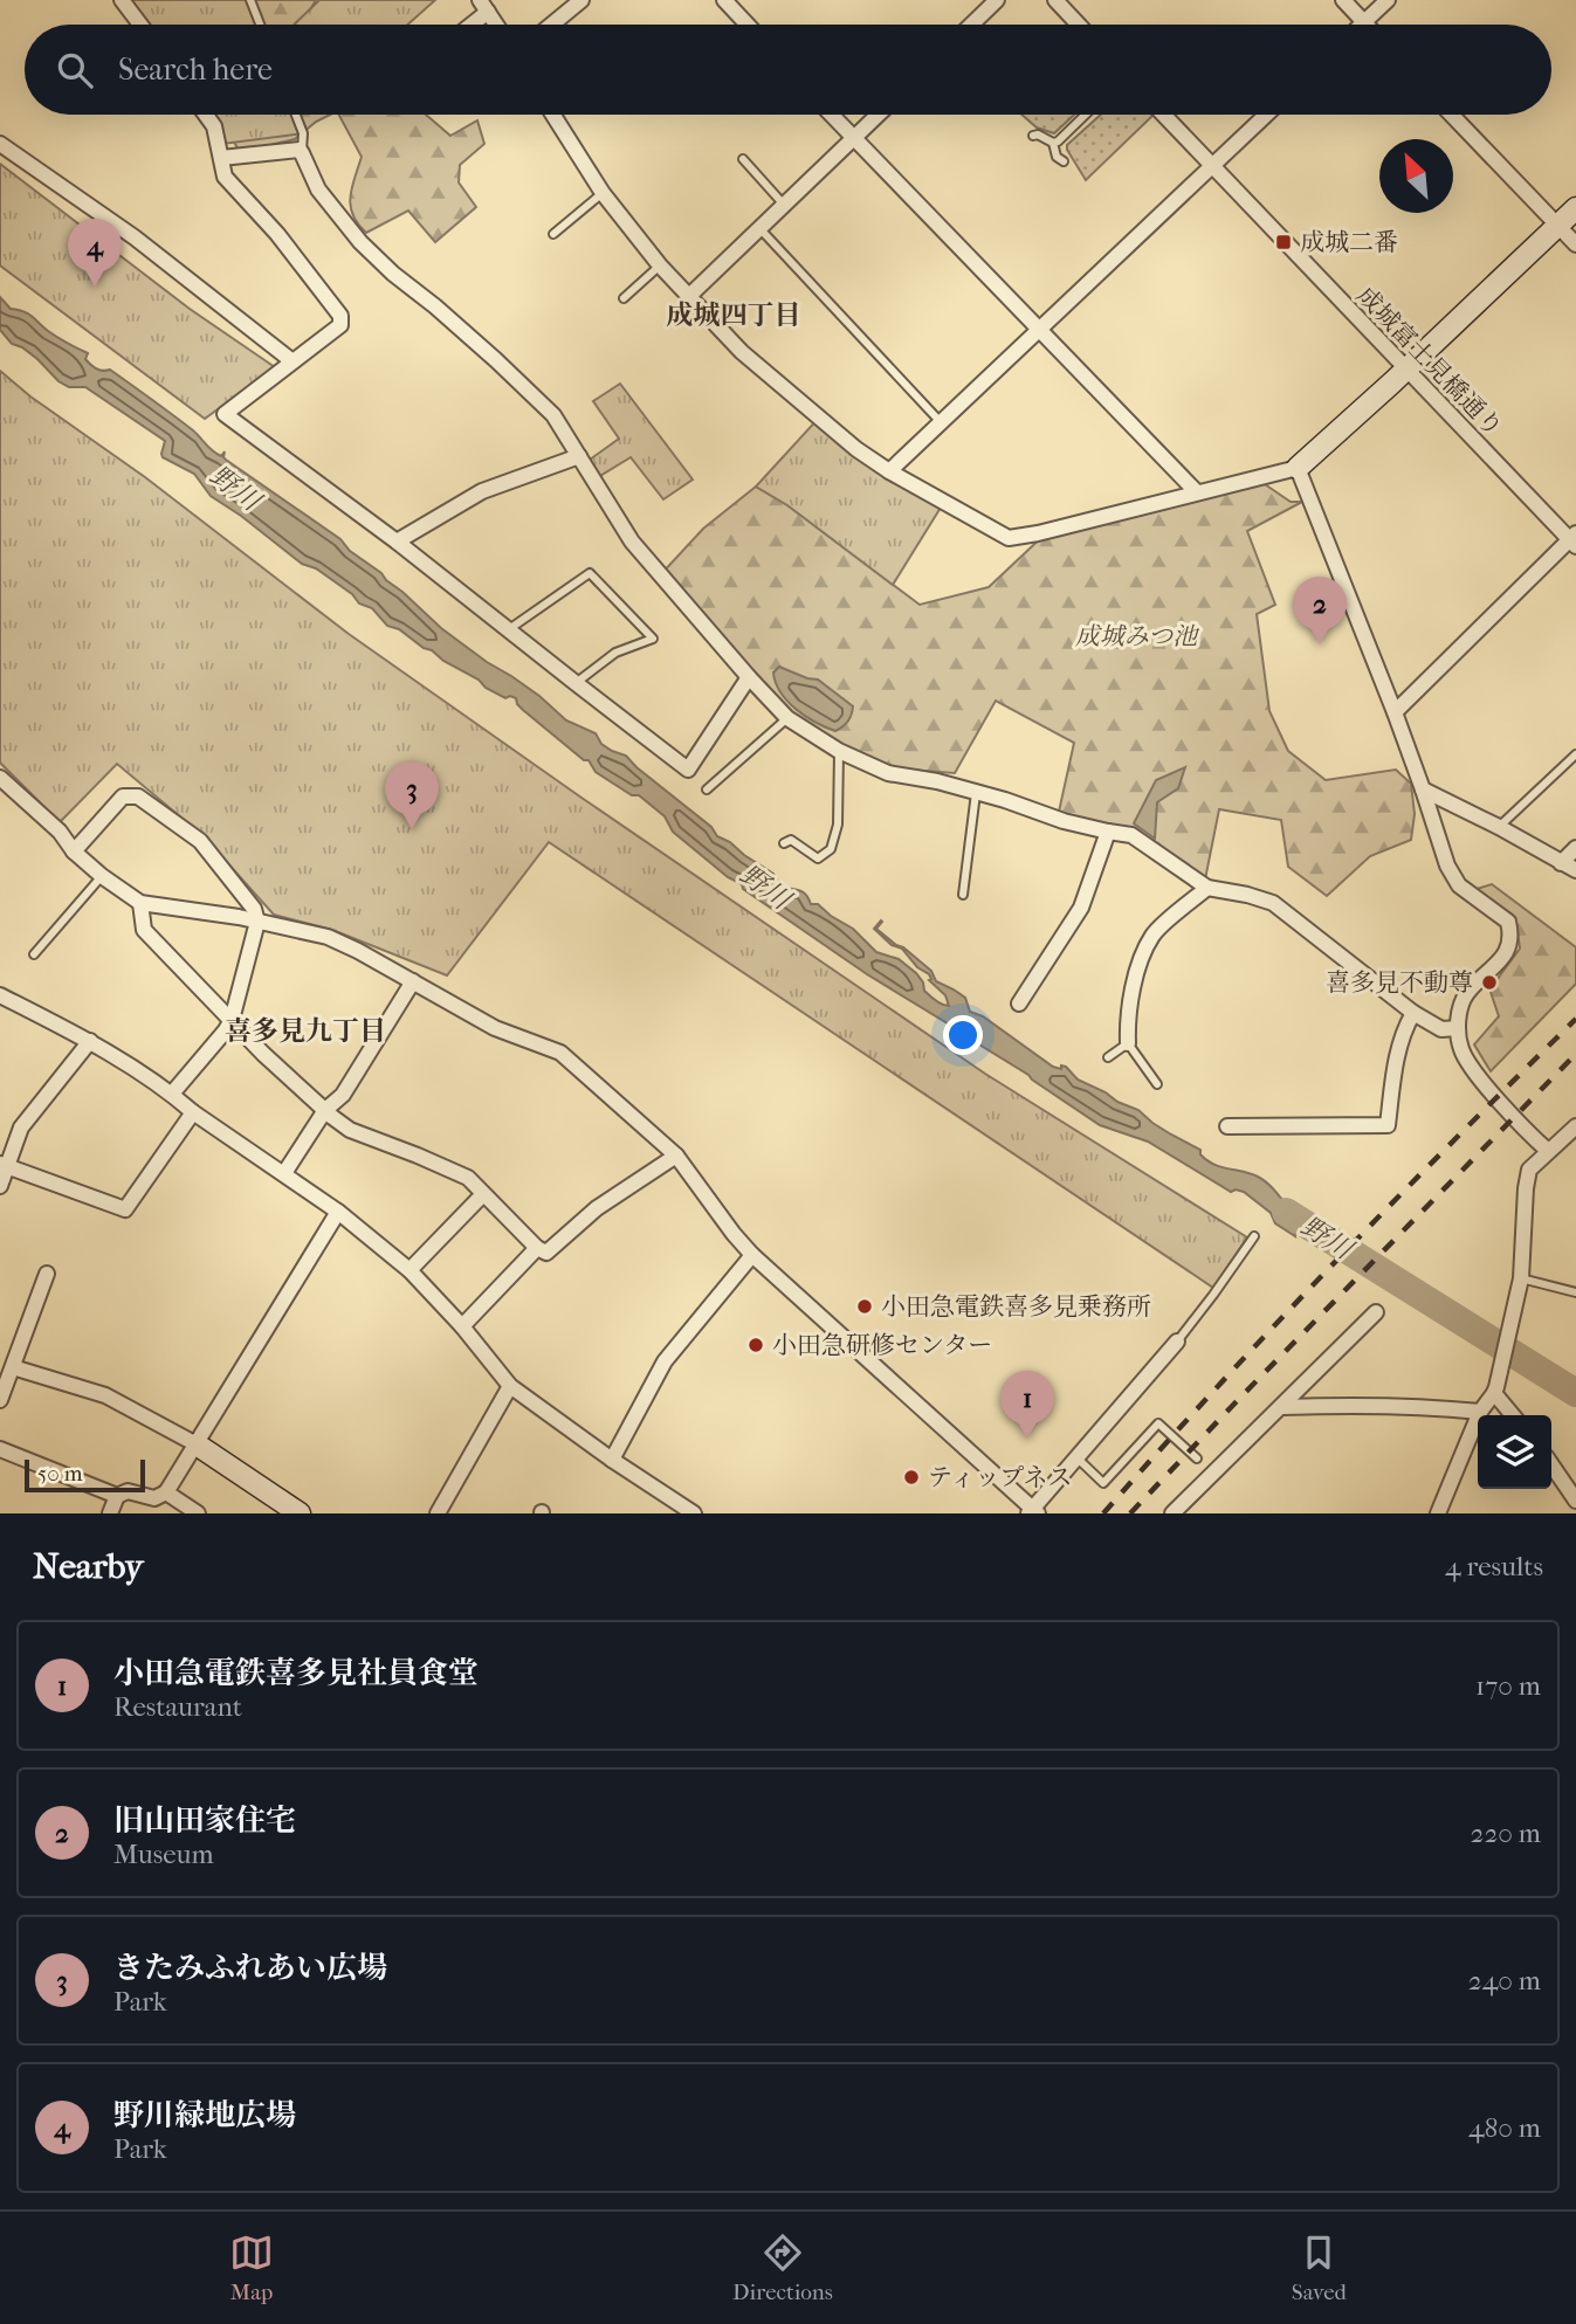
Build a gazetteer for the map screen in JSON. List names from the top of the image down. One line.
{"streets":{"street":["成城富士見橋通り"]},"districts":["成城四丁目","喜多見九丁目"],"water":["野川"],"parks":["成城みつ池"],"places":{"transit":["成城二番"],"other":["喜多見不動尊","小田急電鉄喜多見乗務所","小田急研修センター","ティップネス"]},"scale_bar":"50 m","north":"top left","page":{"search":"Search here","pins":["4","2","3","1"],"scale":"50 m","heading":["Nearby","4 results"],"list":[{"mark":"1","name":"小田急電鉄喜多見社員食堂","note":"Restaurant","value":"170 m"},{"mark":"2","name":"旧山田家住宅","note":"Museum","value":"220 m"},{"mark":"3","name":"きたみふれあい広場","note":"Park","value":"240 m"},{"mark":"4","name":"野川緑地広場","note":"Park","value":"480 m"}],"nav":["Map","Directions","Saved"]}}
